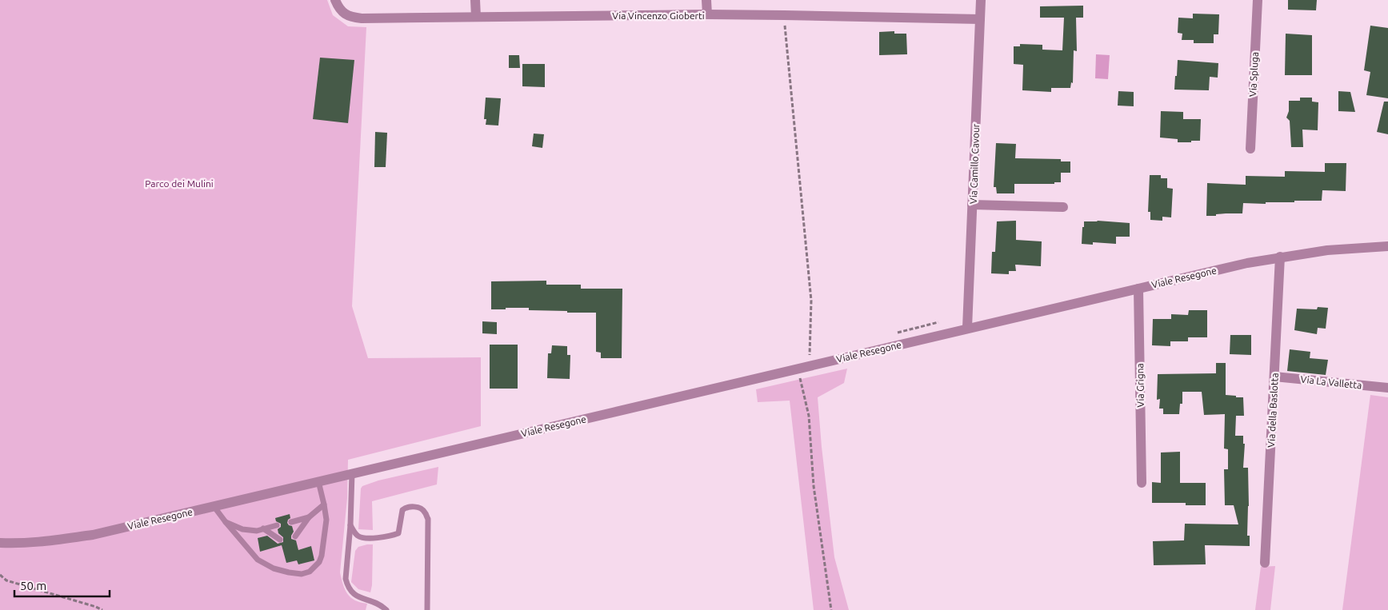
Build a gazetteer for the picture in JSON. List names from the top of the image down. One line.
{"streets":{"street":["Via Vincenzo Gioberti","Via Spluga","Via Camillo Cavour","Viale Resegone","Via La Valletta","Via Grigna","Via della Baslotta"]},"crossings":[["Via Vincenzo Gioberti","Via Camillo Cavour"],["Via Camillo Cavour","Viale Resegone"],["Viale Resegone","Via Grigna"],["Viale Resegone","Via della Baslotta"],["Via La Valletta","Via della Baslotta"]],"parks":["Parco dei Mulini"],"scale_bar":"50 m"}
